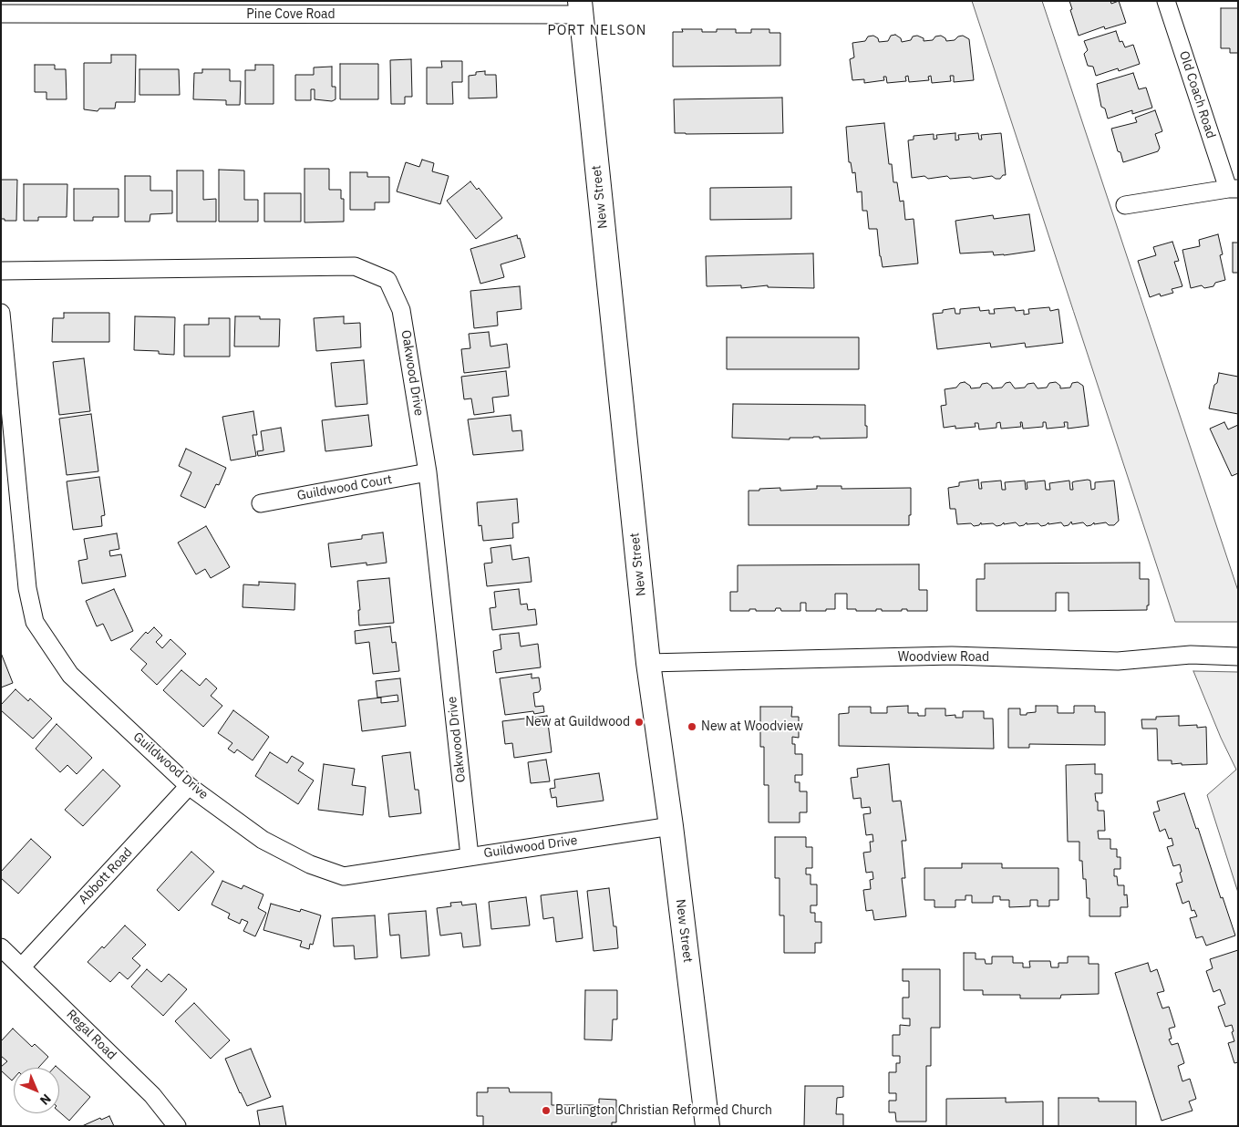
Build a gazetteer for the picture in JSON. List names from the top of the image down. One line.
{"streets":{"main road":["New Street"],"street":["Pine Cove Road","Old Coach Road","Oakwood Drive","Guildwood Court","Woodview Road","Guildwood Drive","Abbott Road","Regal Road"]},"crossings":[["Pine Cove Road","New Street"],["New Street","Woodview Road"],["New Street","Guildwood Drive"],["Oakwood Drive","Guildwood Court"],["Oakwood Drive","Guildwood Drive"],["Guildwood Drive","Abbott Road"],["Abbott Road","Regal Road"]],"districts":["PORT NELSON"],"places":["New at Guildwood","New at Woodview","Burlington Christian Reformed Church"],"north":"bottom right"}
